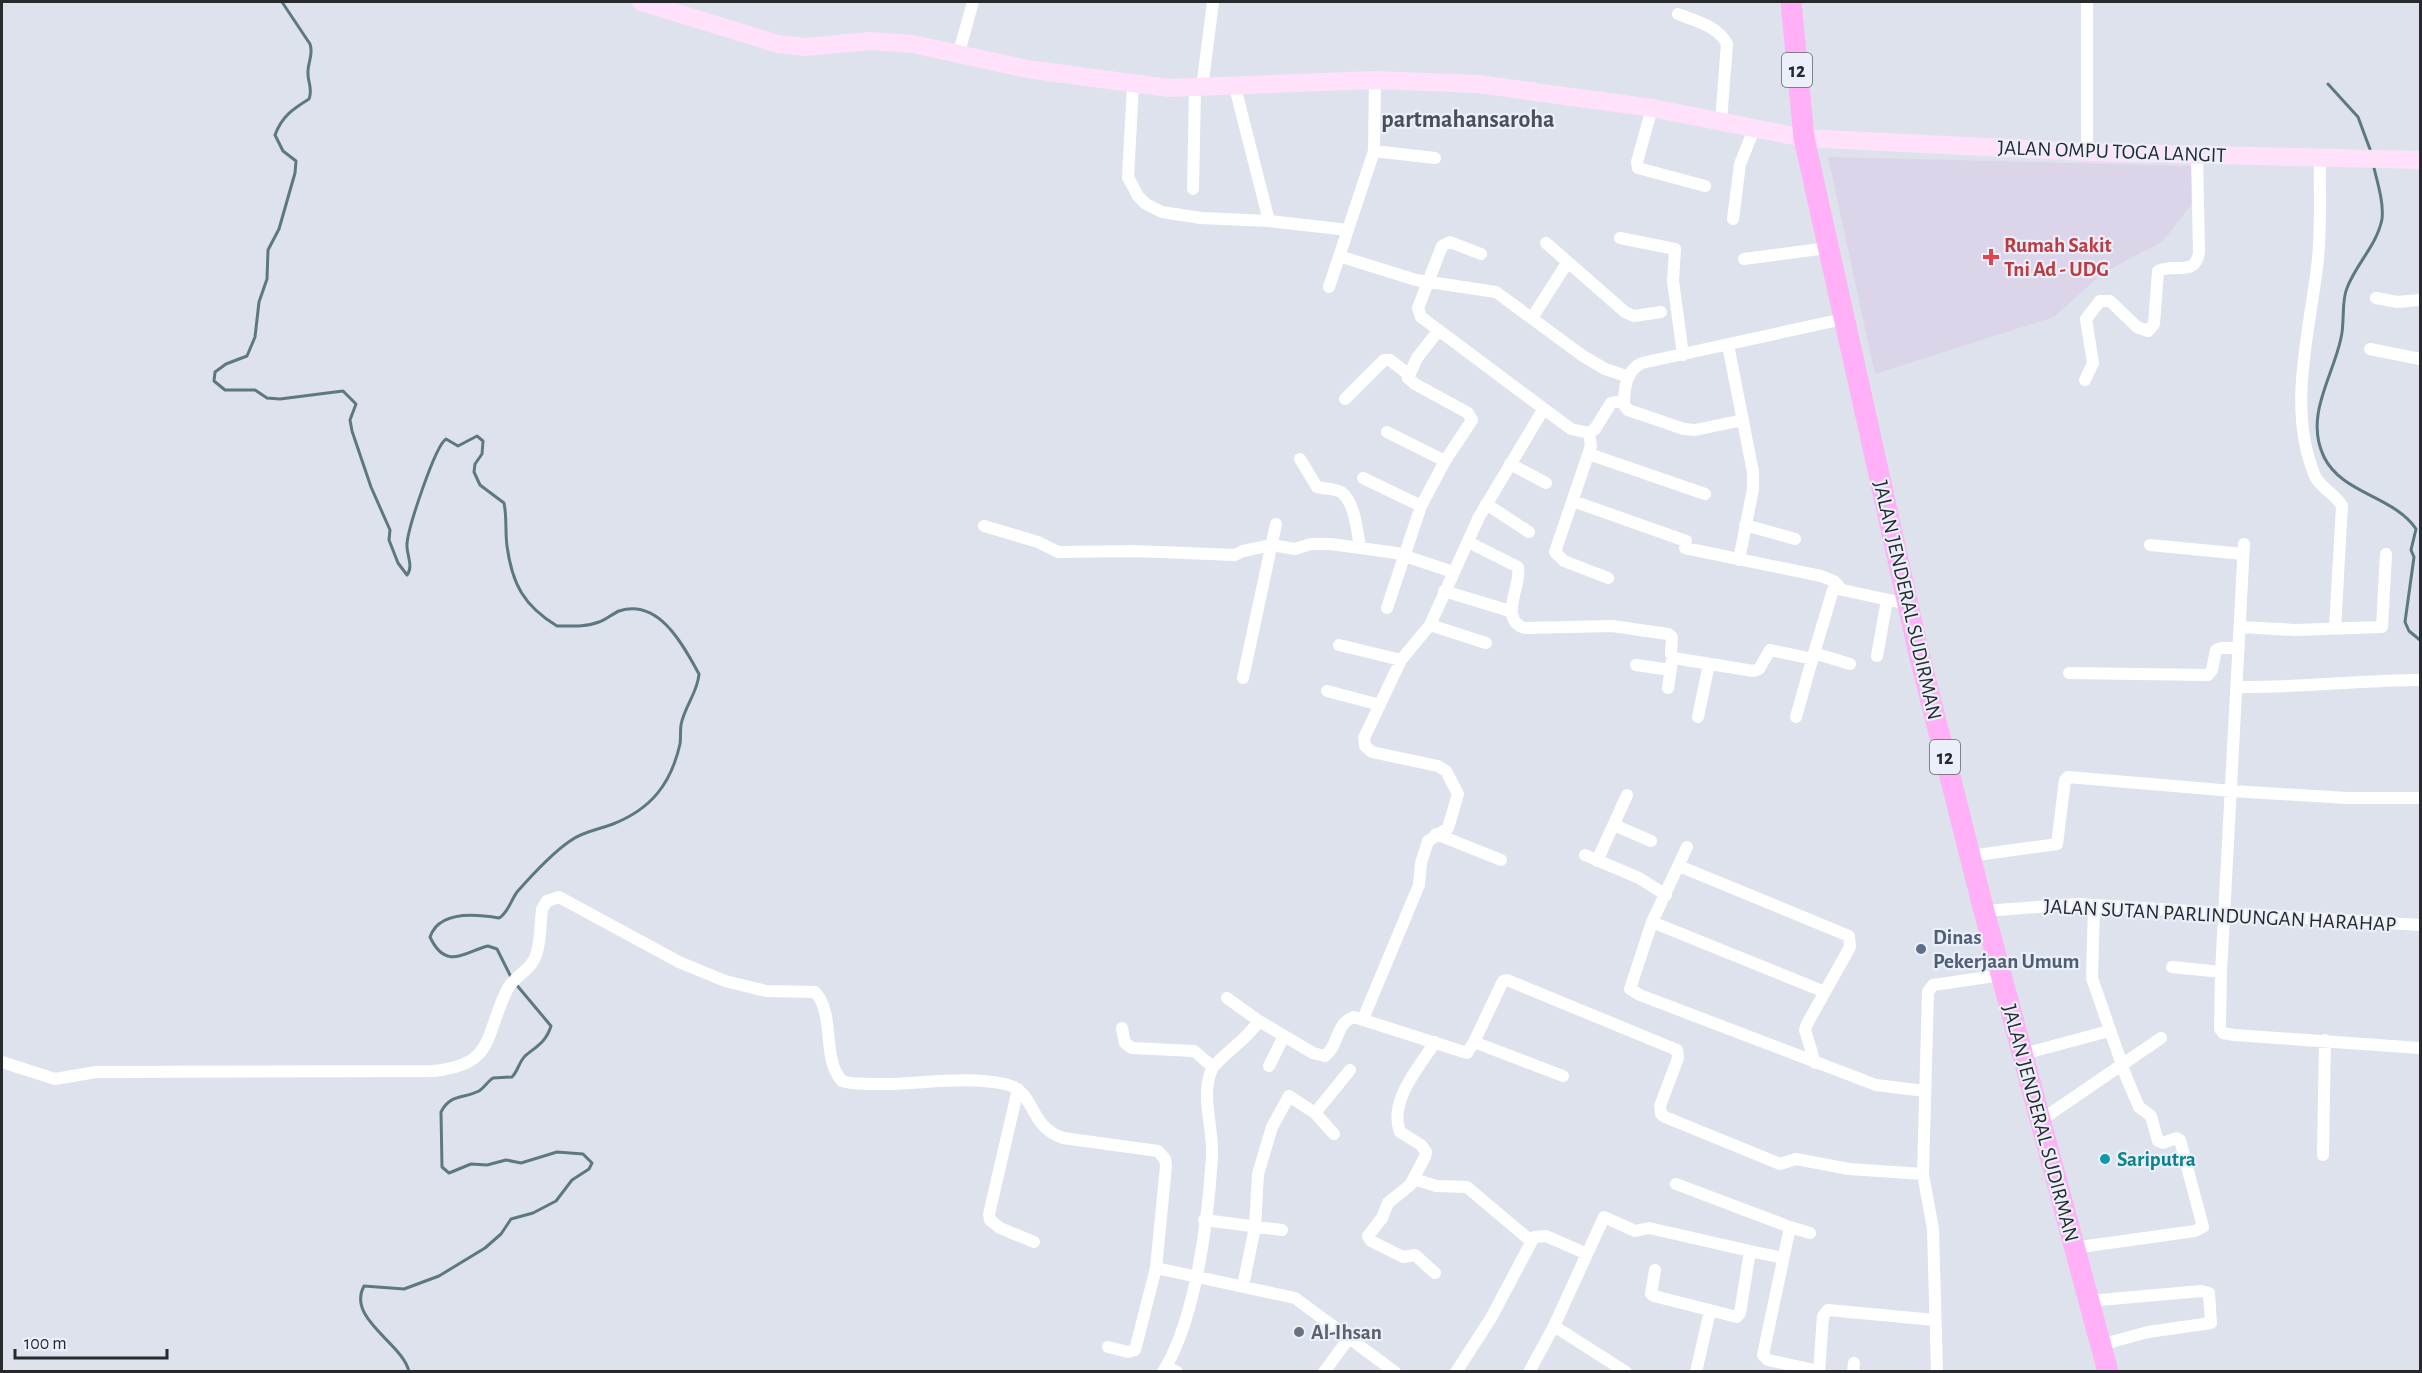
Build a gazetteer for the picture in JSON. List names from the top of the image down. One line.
{"streets":{"highway":["12","JALAN JENDERAL SUDIRMAN"],"main road":["JALAN OMPU TOGA LANGIT"],"street":["JALAN SUTAN PARLINDUNGAN HARAHAP"]},"crossings":[["12","JALAN OMPU TOGA LANGIT"],["12","JALAN JENDERAL SUDIRMAN"],["JALAN OMPU TOGA LANGIT","JALAN JENDERAL SUDIRMAN"],["JALAN JENDERAL SUDIRMAN","JALAN SUTAN PARLINDUNGAN HARAHAP"]],"districts":["partmahansaroha"],"places":{"health":["Rumah Sakit Tni Ad - UDG"],"other":["Dinas Pekerjaan Umum","Sariputra","Al-Ihsan"]},"scale_bar":"100 m"}
